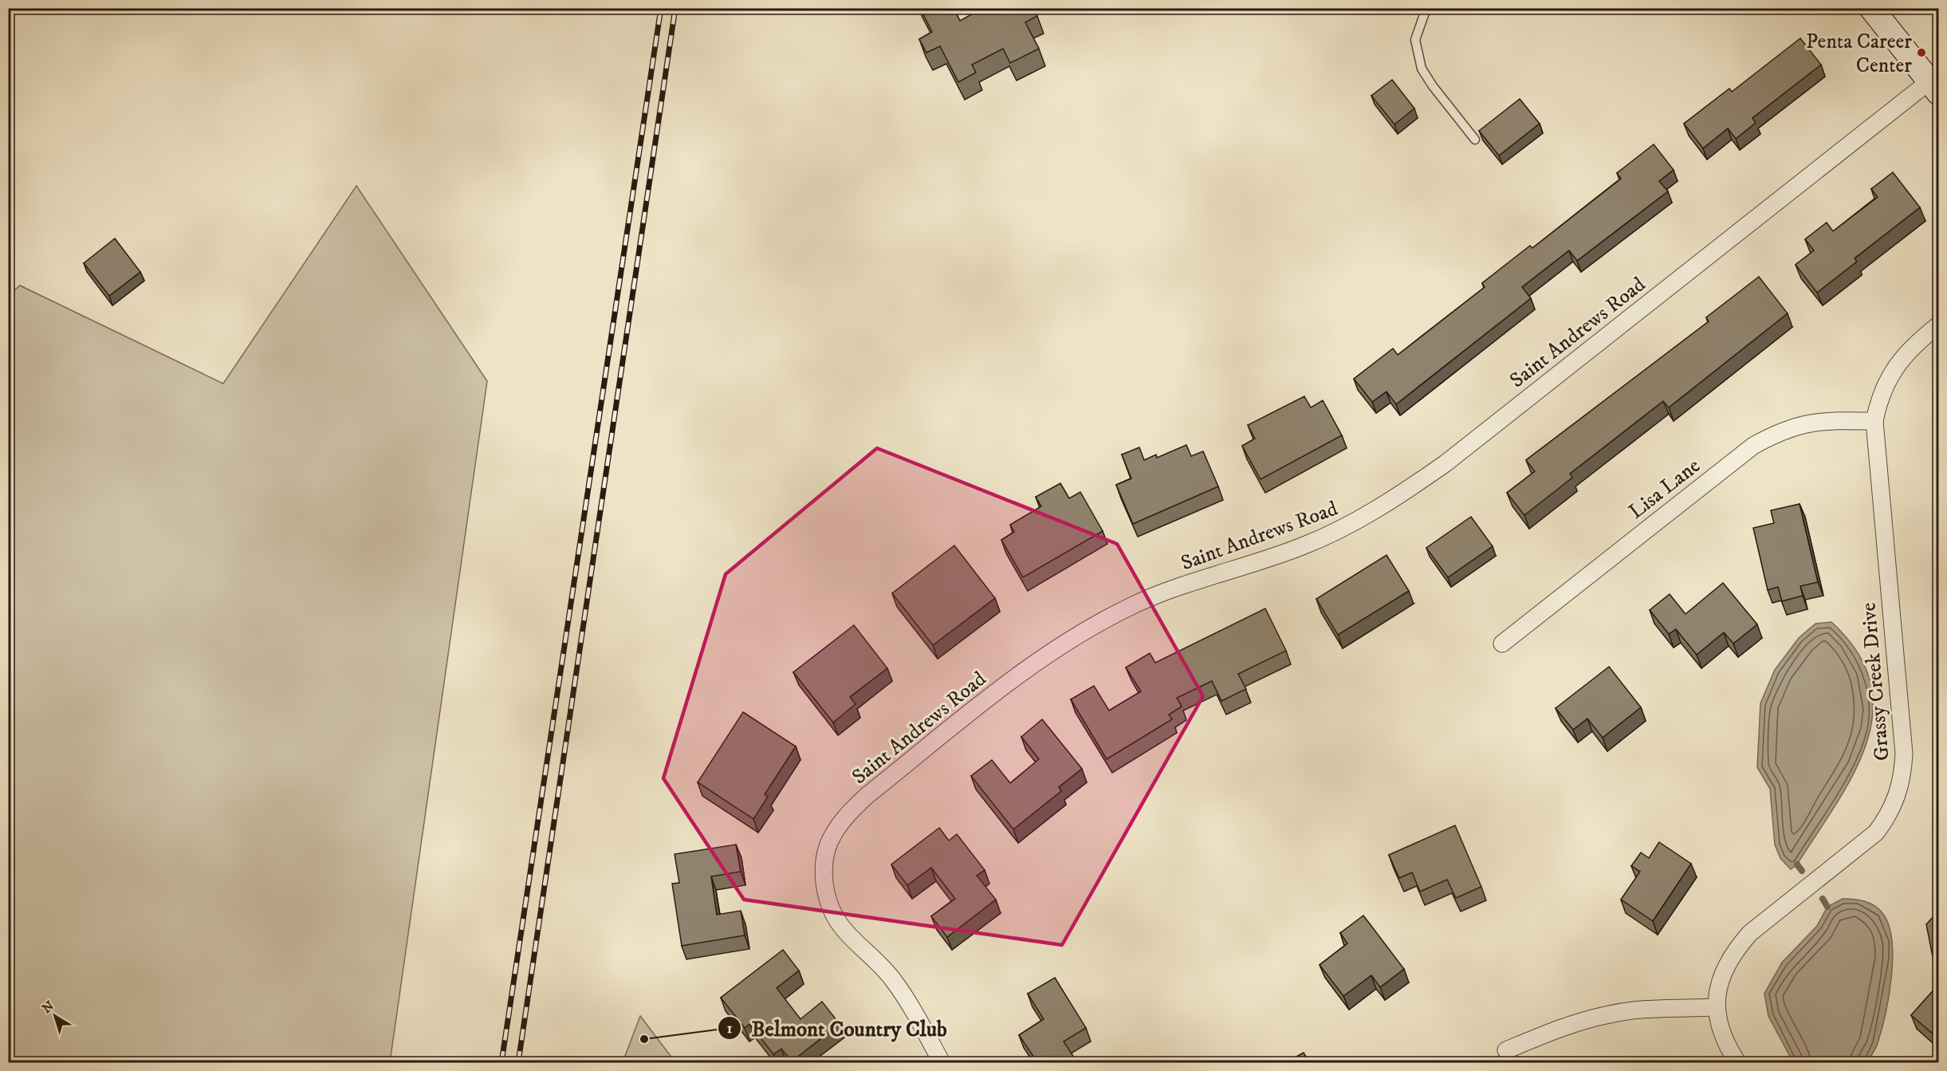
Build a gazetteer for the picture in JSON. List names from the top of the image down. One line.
{"streets":{"street":["Saint Andrews Road","Lisa Lane","Grassy Creek Drive"]},"crossings":[["Lisa Lane","Grassy Creek Drive"]],"places":["Penta Career Center","Belmont Country Club"],"north":"top left"}
